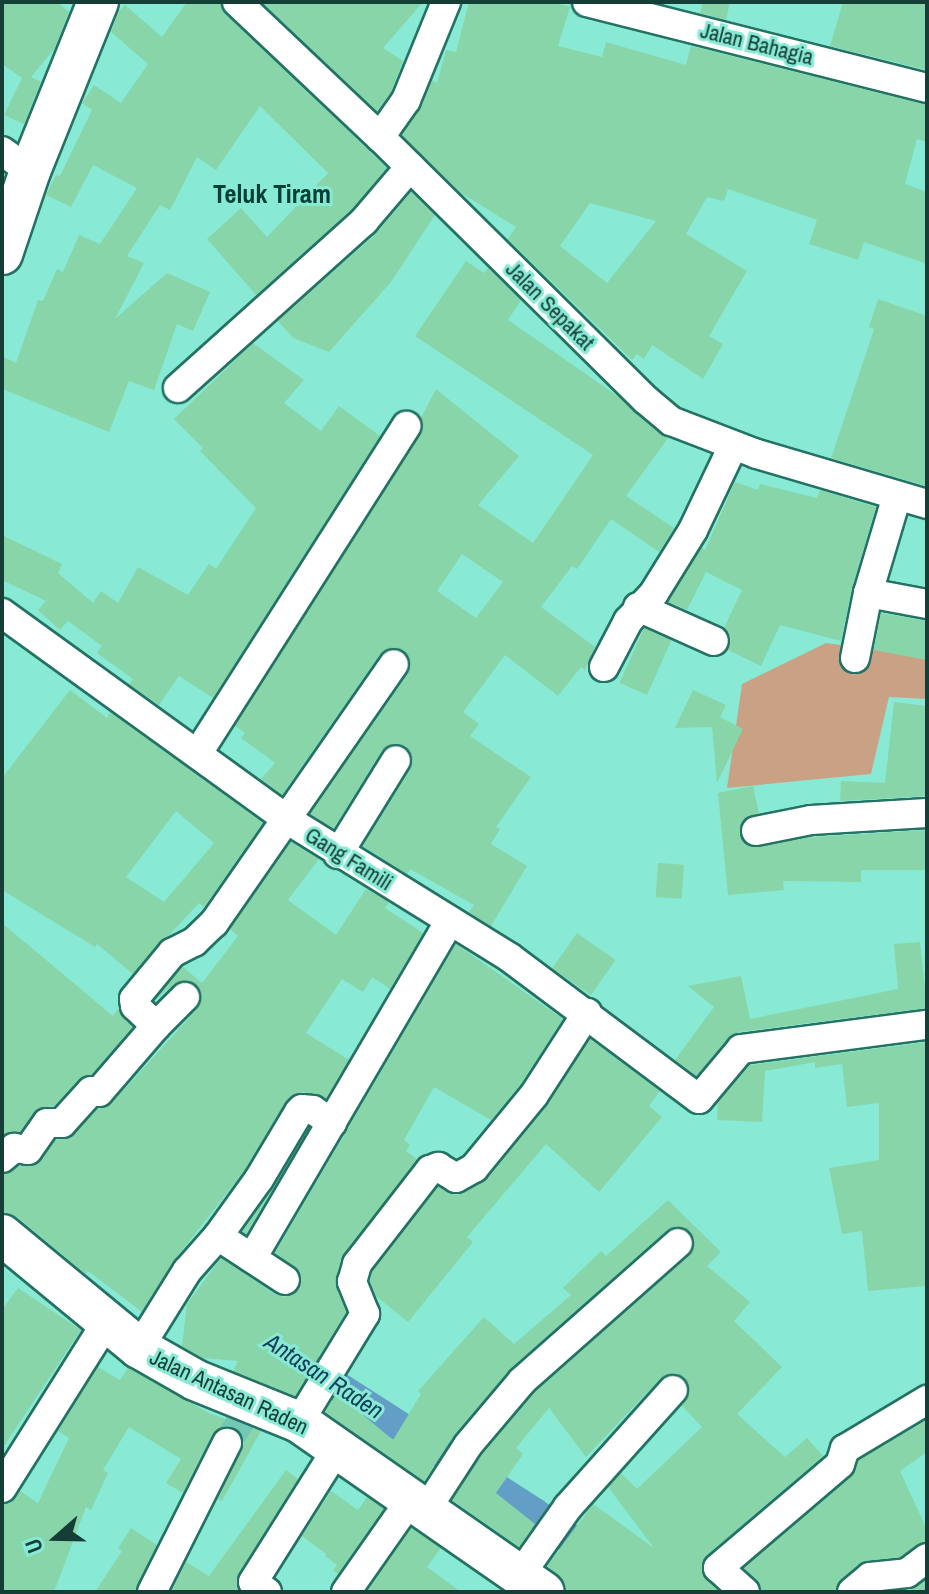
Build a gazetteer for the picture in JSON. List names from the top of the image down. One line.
{"streets":{"street":["Jalan Bahagia","Jalan Sepakat","Gang Famili","Jalan Antasan Raden"]},"districts":["Teluk Tiram"],"water":["Antasan Raden"],"north":"left"}
